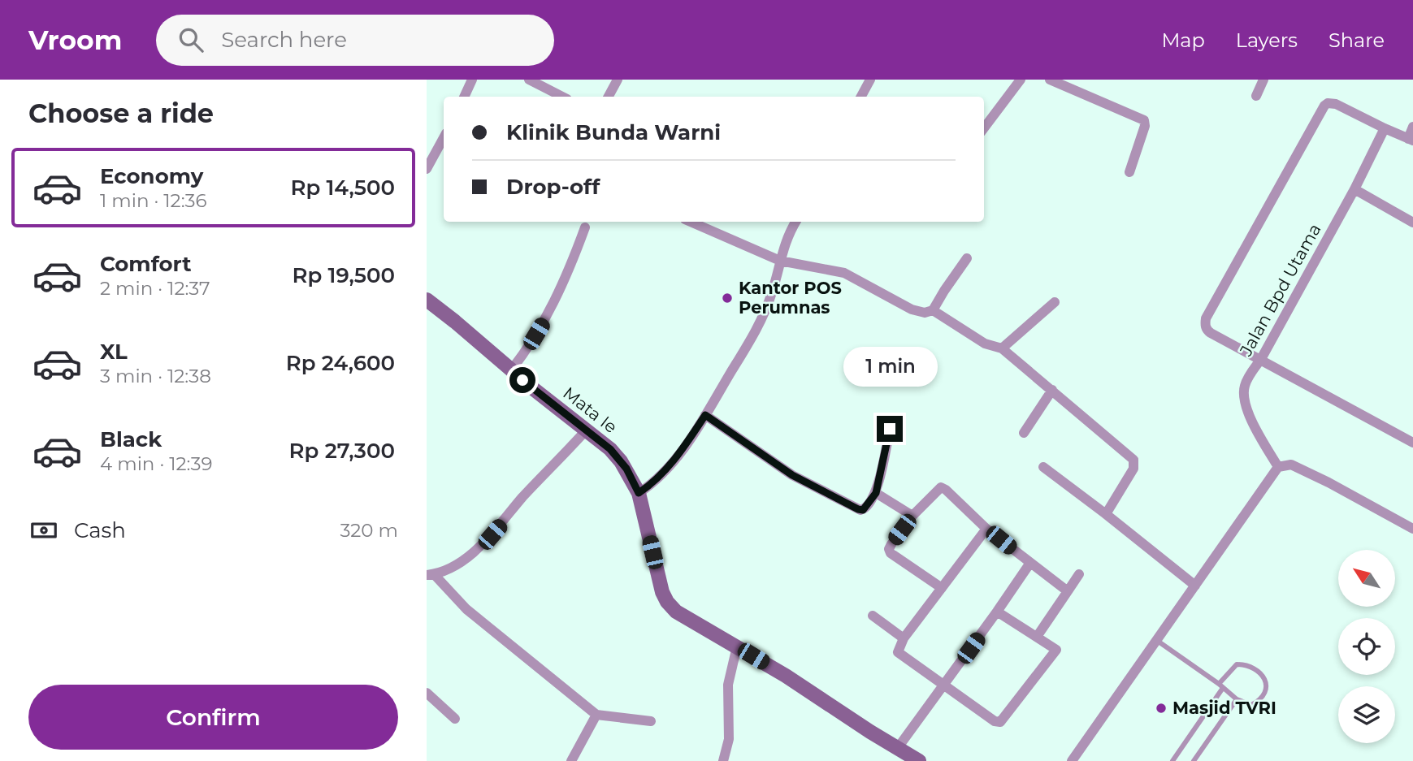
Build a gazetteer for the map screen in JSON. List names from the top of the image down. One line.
{"streets":{"street":["Jalan Bpd Utama","Mata Ie"]},"places":["Kantor POS Perumnas","Masjid TVRI"],"north":"top left","page":{"header":"Vroom","search":"Search here","nav":["Map","Layers","Share"],"heading":"Choose a ride","banner":["Klinik Bunda Warni","Drop-off"],"list":[{"name":"Economy","note":"1 min · 12:36","value":"Rp 14,500"},{"name":"Comfort","note":"2 min · 12:37","value":"Rp 19,500"},{"name":"XL","note":"3 min · 12:38","value":"Rp 24,600"},{"name":"Black","note":"4 min · 12:39","value":"Rp 27,300"}],"bubble":"1 min","pay":["Cash","320 m"],"buttons":"Confirm"}}
